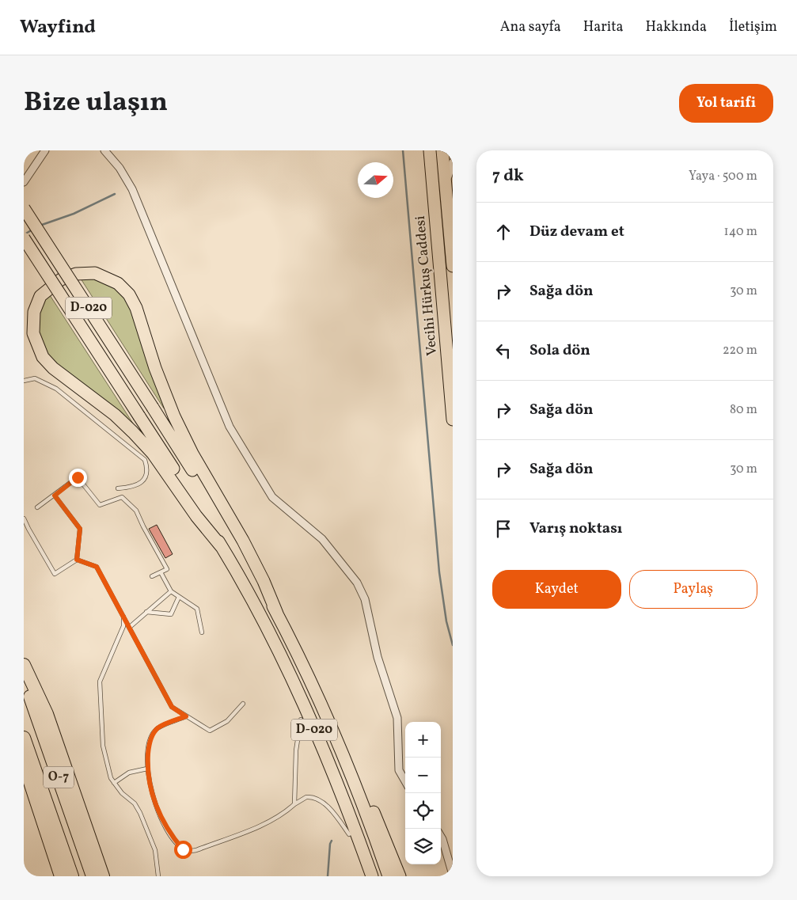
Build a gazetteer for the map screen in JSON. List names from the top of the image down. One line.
{"streets":{"highway":["O-7"],"main road":["Vecihi Hürkuş Caddesi","D-020"]},"north":"right","page":{"header":"Wayfind","nav":["Ana sayfa","Harita","Hakkında","İletişim"],"title":"Bize ulaşın","buttons":["Yol tarifi",["Kaydet","Paylaş"]],"heading":["7 dk","Yaya · 500 m"],"list":[["Düz devam et","140 m"],["Sağa dön","30 m"],["Sola dön","220 m"],["Sağa dön","80 m"],["Sağa dön","30 m"],"Varış noktası"],"map_buttons":["+","−"]}}
